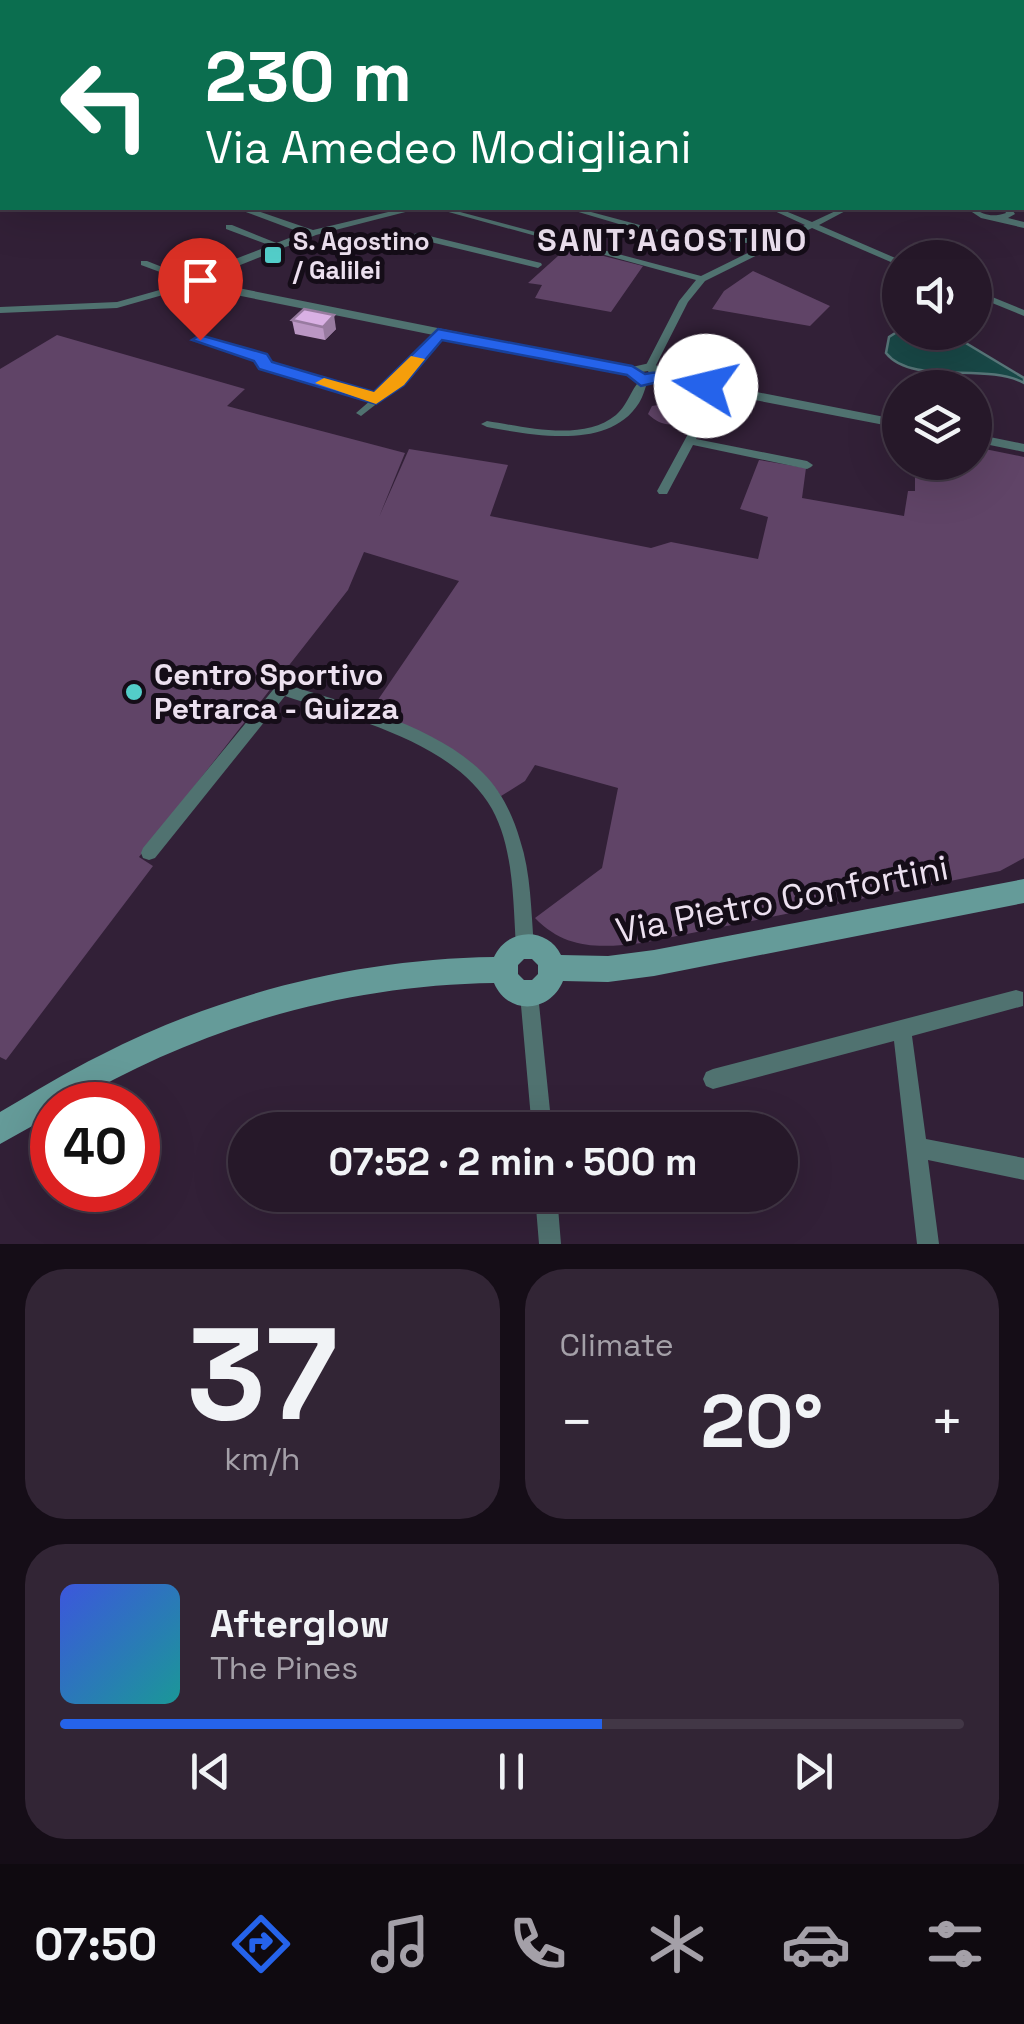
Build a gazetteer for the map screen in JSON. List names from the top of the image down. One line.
{"streets":{"main road":["Via Pietro Confortini"]},"districts":["SANT'AGOSTINO"],"places":{"transit":["S. Agostino / Galilei"],"other":["Centro Sportivo Petrarca - Guizza"]},"page":{"turn":["230 m","Via Amedeo Modigliani"],"limit":"40","trip":"07:52 · 2 min · 500 m","tile":[["37","km/h"],"Climate"],"heat":["−","20°","+"],"song":["Afterglow","The Pines"],"tabs":"07:50"}}
